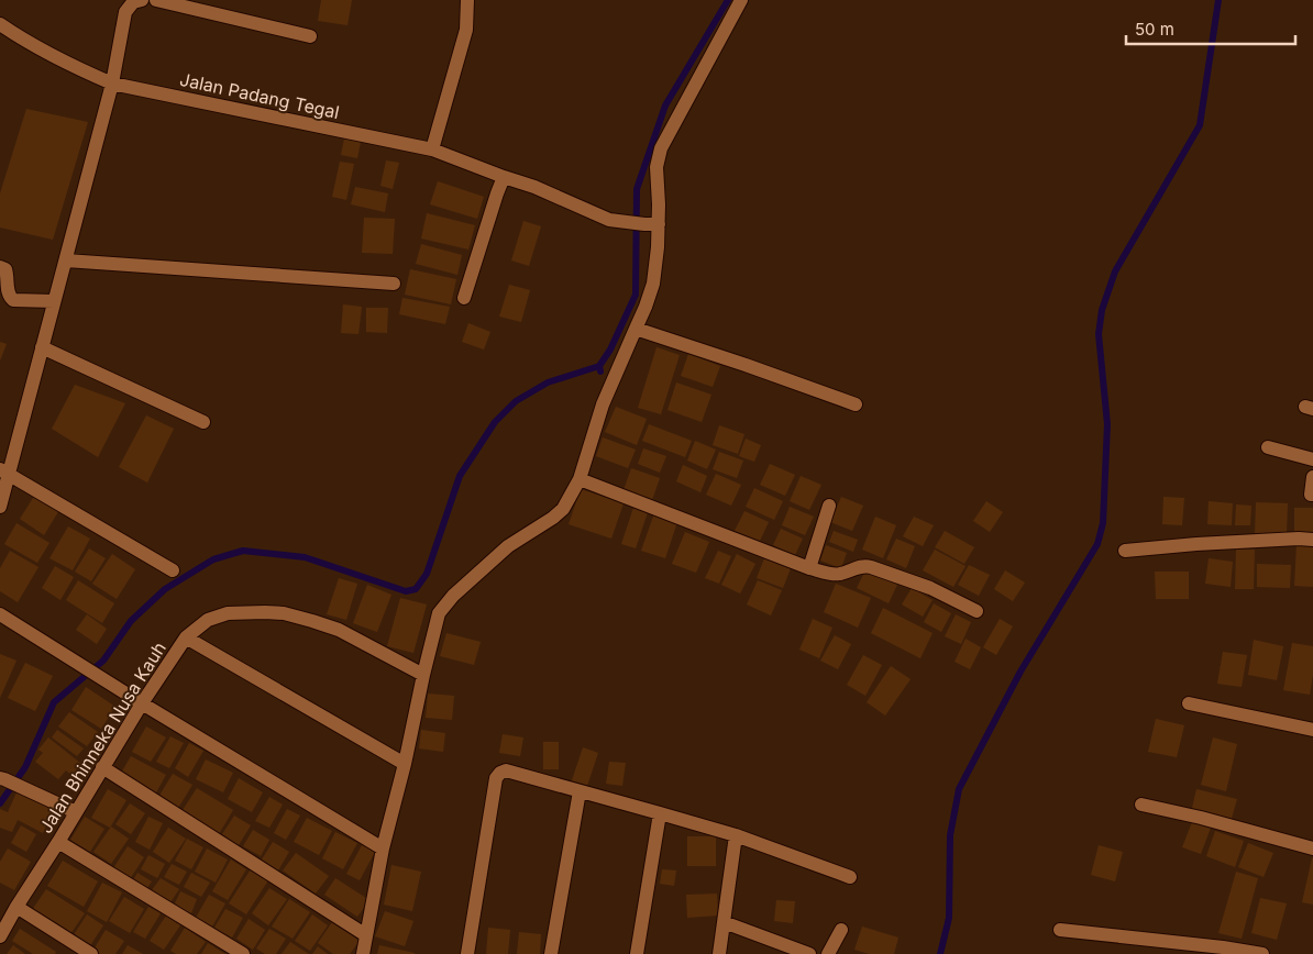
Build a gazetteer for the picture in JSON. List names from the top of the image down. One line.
{"streets":{"street":["Jalan Padang Tegal","Jalan Bhinneka Nusa Kauh"]},"scale_bar":"50 m"}
